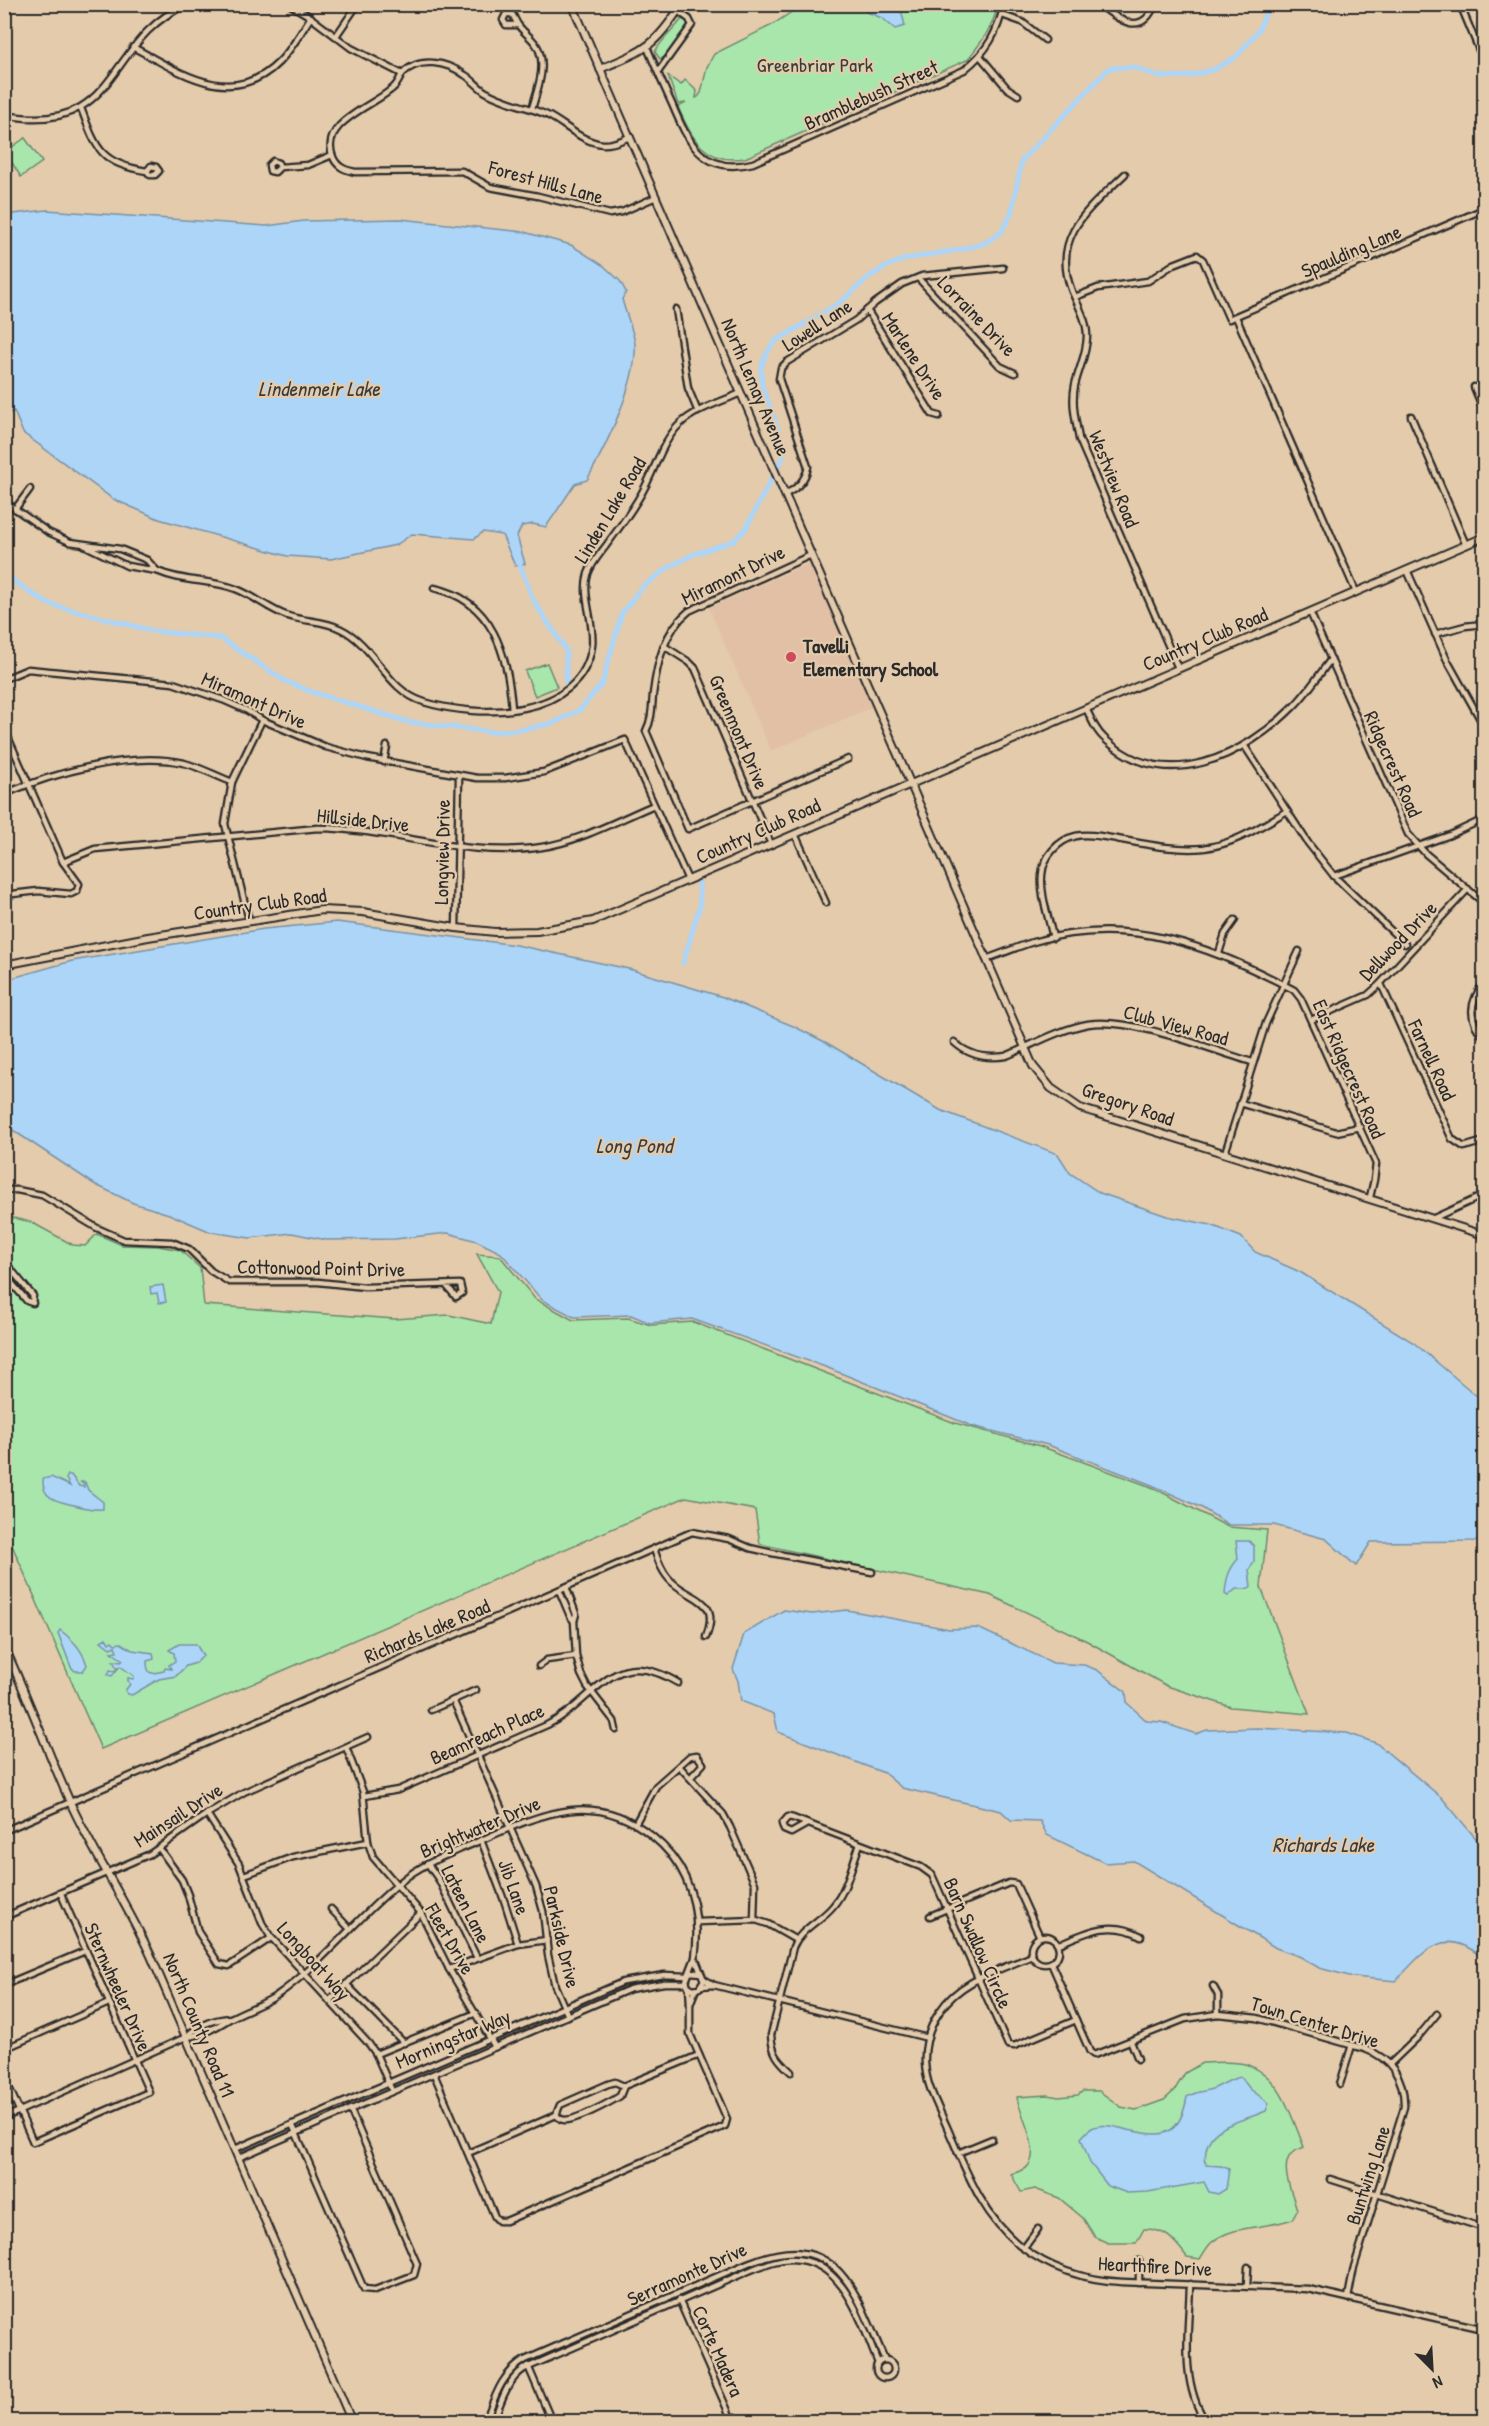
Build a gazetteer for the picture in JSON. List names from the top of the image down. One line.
{"streets":{"street":["Bramblebush Street","Forest Hills Lane","Spaulding Lane","Lorraine Drive","Lowell Lane","Marlene Drive","North Lemay Avenue","Westview Road","Linden Lake Road","Miramont Drive","Country Club Road","Greenmont Drive","Ridgecrest Road","Hillside Drive","Longview Drive","Dellwood Drive","Club View Road","Farnell Road","East Ridgecrest Road","Gregory Road","Cottonwood Point Drive","Richards Lake Road","Beamreach Place","Mainsail Drive","Brightwater Drive","Jib Lane","Lateen Lane","Parkside Drive","Fleet Drive","Barn Swallow Circle","Longboat Way","Sternwheeler Drive","Town Center Drive","North County Road 11","Morningstar Way","Buntwing Lane","Hearthfire Drive","Serramonte Drive","Corte Madera"]},"crossings":[["Forest Hills Lane","North Lemay Avenue"],["Spaulding Lane","Westview Road"],["Lorraine Drive","Lowell Lane"],["Lowell Lane","Marlene Drive"],["Lowell Lane","North Lemay Avenue"],["North Lemay Avenue","Linden Lake Road"],["North Lemay Avenue","Miramont Drive"],["North Lemay Avenue","Country Club Road"],["North Lemay Avenue","Gregory Road"],["Westview Road","Country Club Road"],["Miramont Drive","Greenmont Drive"],["Miramont Drive","Hillside Drive"],["Miramont Drive","Longview Drive"],["Country Club Road","Greenmont Drive"],["Country Club Road","Ridgecrest Road"],["Country Club Road","Longview Drive"],["Country Club Road","Gregory Road"],["Ridgecrest Road","Dellwood Drive"],["Hillside Drive","Longview Drive"],["Dellwood Drive","Farnell Road"],["Dellwood Drive","East Ridgecrest Road"],["Club View Road","Gregory Road"],["East Ridgecrest Road","Gregory Road"],["Richards Lake Road","North County Road 11"],["Beamreach Place","Parkside Drive"],["Beamreach Place","Fleet Drive"],["Mainsail Drive","Fleet Drive"],["Mainsail Drive","Longboat Way"],["Mainsail Drive","Sternwheeler Drive"],["Mainsail Drive","North County Road 11"],["Brightwater Drive","Jib Lane"],["Brightwater Drive","Lateen Lane"],["Brightwater Drive","Parkside Drive"],["Brightwater Drive","Fleet Drive"],["Brightwater Drive","Longboat Way"],["Brightwater Drive","Sternwheeler Drive"],["Brightwater Drive","North County Road 11"],["Brightwater Drive","Morningstar Way"],["Parkside Drive","Morningstar Way"],["Fleet Drive","Morningstar Way"],["Barn Swallow Circle","Town Center Drive"],["Barn Swallow Circle","Hearthfire Drive"],["Longboat Way","Morningstar Way"],["Town Center Drive","Buntwing Lane"],["North County Road 11","Morningstar Way"],["Buntwing Lane","Hearthfire Drive"],["Serramonte Drive","Corte Madera"]],"water":["Lindenmeir Lake","Long Pond","Richards Lake"],"parks":["Greenbriar Park"],"places":["Tavelli Elementary School"],"north":"bottom right"}
